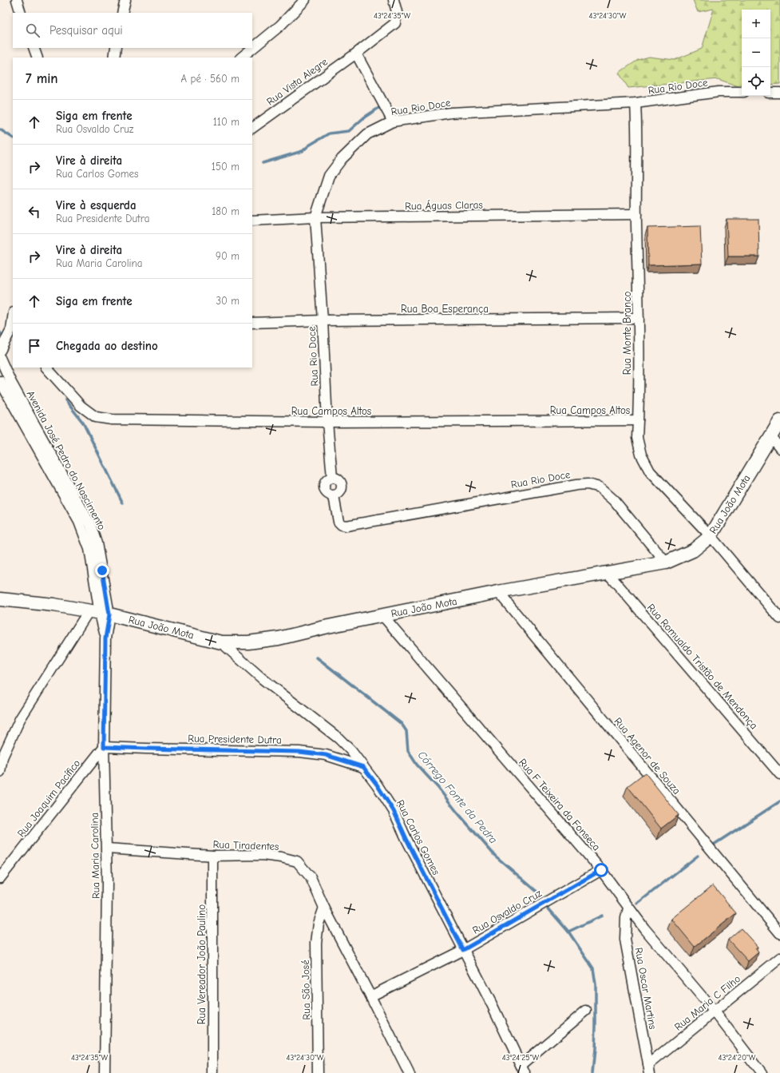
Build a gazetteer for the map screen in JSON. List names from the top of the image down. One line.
{"streets":{"main road":["Rua João Mota"],"street":["Rua Vista Alegre","Rua Rio Doce","Rua Águas Claras","Rua Boa Esperança","Rua Monte Branco","Rua Campos Altos","Avenida José Pedro do Nascimento","Rua Romualdo Tristão de Mendonça","Rua Presidente Dutra","Rua Agenor de Souza","Rua Joaquim Pacífico","Rua F Teixeira da Fonseca","Rua Carlos Gomes","Rua Tiradentes","Rua Maria Carolina","Rua Osvaldo Cruz","Rua Vereador João Paulino","Rua Oscar Martins","Rua São José","Rua Maria C Filho"]},"crossings":[["Rua Rio Doce","Rua Águas Claras"],["Rua Rio Doce","Rua Boa Esperança"],["Rua Rio Doce","Rua Monte Branco"],["Rua Rio Doce","Rua Campos Altos"],["Rua Rio Doce","Rua João Mota"],["Rua Águas Claras","Rua Monte Branco"],["Rua Boa Esperança","Rua Monte Branco"],["Rua Monte Branco","Rua Campos Altos"],["Rua Monte Branco","Rua João Mota"],["Avenida José Pedro do Nascimento","Rua João Mota"],["Avenida José Pedro do Nascimento","Rua Maria Carolina"],["Rua João Mota","Rua Romualdo Tristão de Mendonça"],["Rua João Mota","Rua Agenor de Souza"],["Rua João Mota","Rua F Teixeira da Fonseca"],["Rua João Mota","Rua Carlos Gomes"],["Rua João Mota","Rua Maria Carolina"],["Rua Presidente Dutra","Rua Joaquim Pacífico"],["Rua Presidente Dutra","Rua Carlos Gomes"],["Rua Presidente Dutra","Rua Maria Carolina"],["Rua Joaquim Pacífico","Rua Maria Carolina"],["Rua F Teixeira da Fonseca","Rua Osvaldo Cruz"],["Rua F Teixeira da Fonseca","Rua Oscar Martins"],["Rua F Teixeira da Fonseca","Rua Maria C Filho"],["Rua Carlos Gomes","Rua Osvaldo Cruz"],["Rua Tiradentes","Rua Maria Carolina"],["Rua Tiradentes","Rua Osvaldo Cruz"],["Rua Tiradentes","Rua Vereador João Paulino"],["Rua Tiradentes","Rua São José"],["Rua Oscar Martins","Rua Maria C Filho"]],"water":["Córrego Fonte da Pedra"],"page":{"map_buttons":["+","−"],"search":"Pesquisar aqui","heading":["7 min","A pé · 560 m"],"list":[["Siga em frente","Rua Osvaldo Cruz","110 m"],["Vire à direita","Rua Carlos Gomes","150 m"],["Vire à esquerda","Rua Presidente Dutra","180 m"],["Vire à direita","Rua Maria Carolina","90 m"],["Siga em frente","30 m"],"Chegada ao destino"]},"coordinates":["43°24'35\"W","43°24'30\"W","43°24'25\"W","43°24'20\"W"]}
